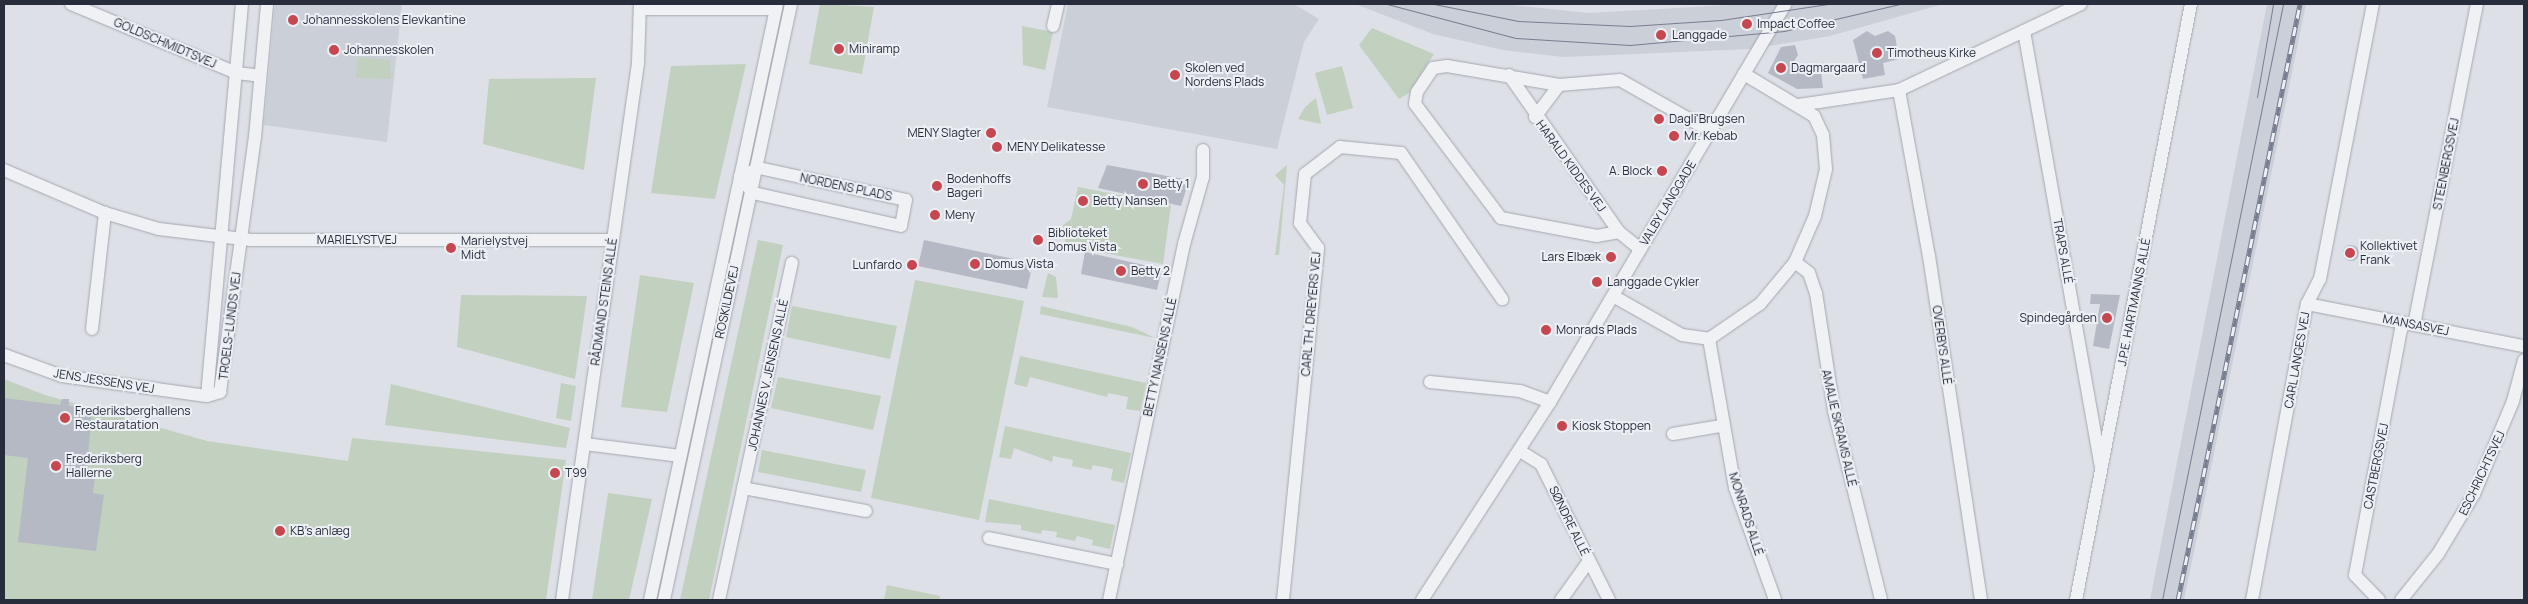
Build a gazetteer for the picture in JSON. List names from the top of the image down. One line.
{"streets":{"street":["GOLDSCHMIDTSVEJ","STEENBERGSVEJ","HARALD KIDDES VEJ","NORDENS PLADS","VALBY LANGGADE","MARIELYSTVEJ","TRAPS ALLÉ","RÅDMAND STEINS ALLÉ","ROSKILDEVEJ","J.P.E. HARTMANNS ALLÉ","CARL TH. DREYERS VEJ","MANSASVEJ","TROELS-LUNDS VEJ","OVERBYS ALLÉ","BETTY NANSENS ALLÉ","CARL LANGES VEJ","JOHANNES V. JENSENS ALLÉ","JENS JESSENS VEJ","AMALIE SKRAMS ALLÉ","CASTBERGSVEJ","ESCHRICHTSVEJ","MONRADS ALLÉ","SØNDRE ALLÉ"]},"crossings":[["GOLDSCHMIDTSVEJ","TROELS-LUNDS VEJ"],["STEENBERGSVEJ","MANSASVEJ"],["STEENBERGSVEJ","CASTBERGSVEJ"],["HARALD KIDDES VEJ","VALBY LANGGADE"],["NORDENS PLADS","ROSKILDEVEJ"],["VALBY LANGGADE","SØNDRE ALLÉ"],["MARIELYSTVEJ","RÅDMAND STEINS ALLÉ"],["MARIELYSTVEJ","TROELS-LUNDS VEJ"],["TRAPS ALLÉ","J.P.E. HARTMANNS ALLÉ"],["MANSASVEJ","CARL LANGES VEJ"],["MANSASVEJ","CASTBERGSVEJ"],["TROELS-LUNDS VEJ","JENS JESSENS VEJ"]],"places":["Johannesskolens Elevkantine","Impact Coffee","Langgade","Miniramp","Johannesskolen","Timotheus Kirke","Dagmargaard","Skolen ved Nordens Plads","Dagli'Brugsen","MENY Slagter","Mr. Kebab","MENY Delikatesse","A. Block","Betty 1","Bodenhoffs Bageri","Betty Nansen","Meny","Biblioteket Domus Vista","Marielystvej Midt","Kollektivet Frank","Lars Elbæk","Domus Vista","Lunfardo","Betty 2","Langgade Cykler","Spindegården","Monrads Plads","Frederiksberghallens Restauratation","Kiosk Stoppen","Frederiksberg Hallerne","T99","KB's anlæg"]}
